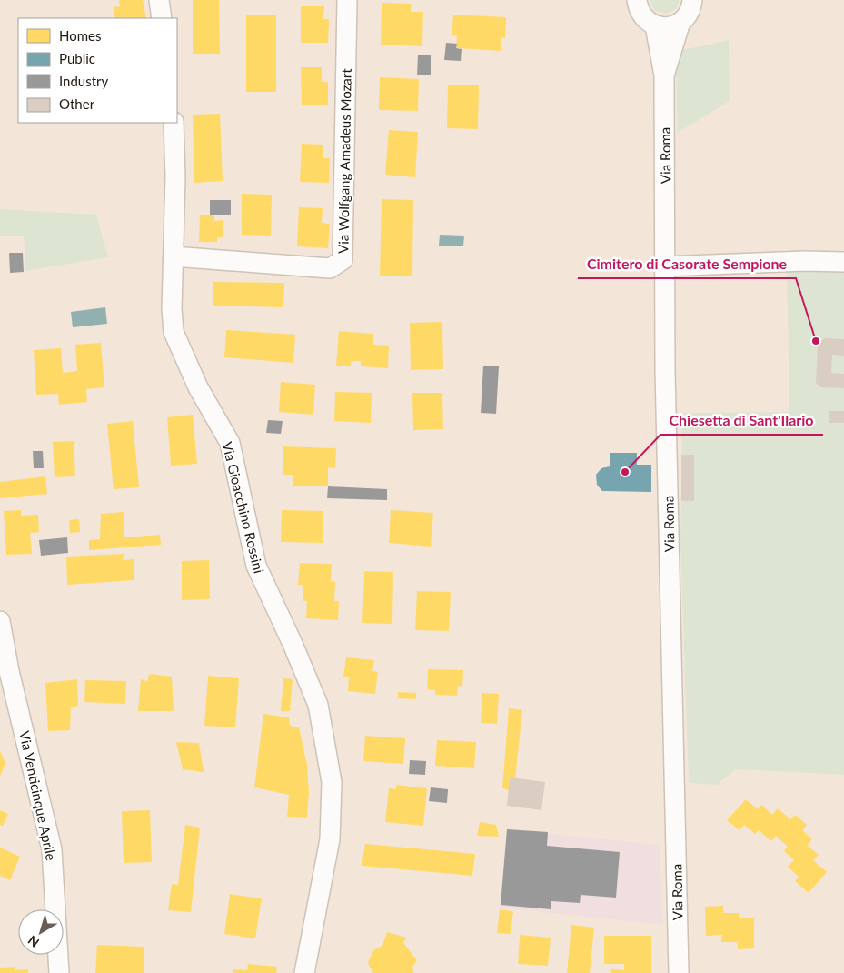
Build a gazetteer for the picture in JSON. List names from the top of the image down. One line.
{"streets":{"street":["Via Roma","Via Wolfgang Amadeus Mozart","Via Gioacchino Rossini","Via Venticinque Aprile"]},"crossings":[["Via Wolfgang Amadeus Mozart","Via Gioacchino Rossini"]],"places":["Cimitero di Casorate Sempione","Chiesetta di Sant'Ilario"],"legend":["Homes","Public","Industry","Other"],"north":"bottom left"}
